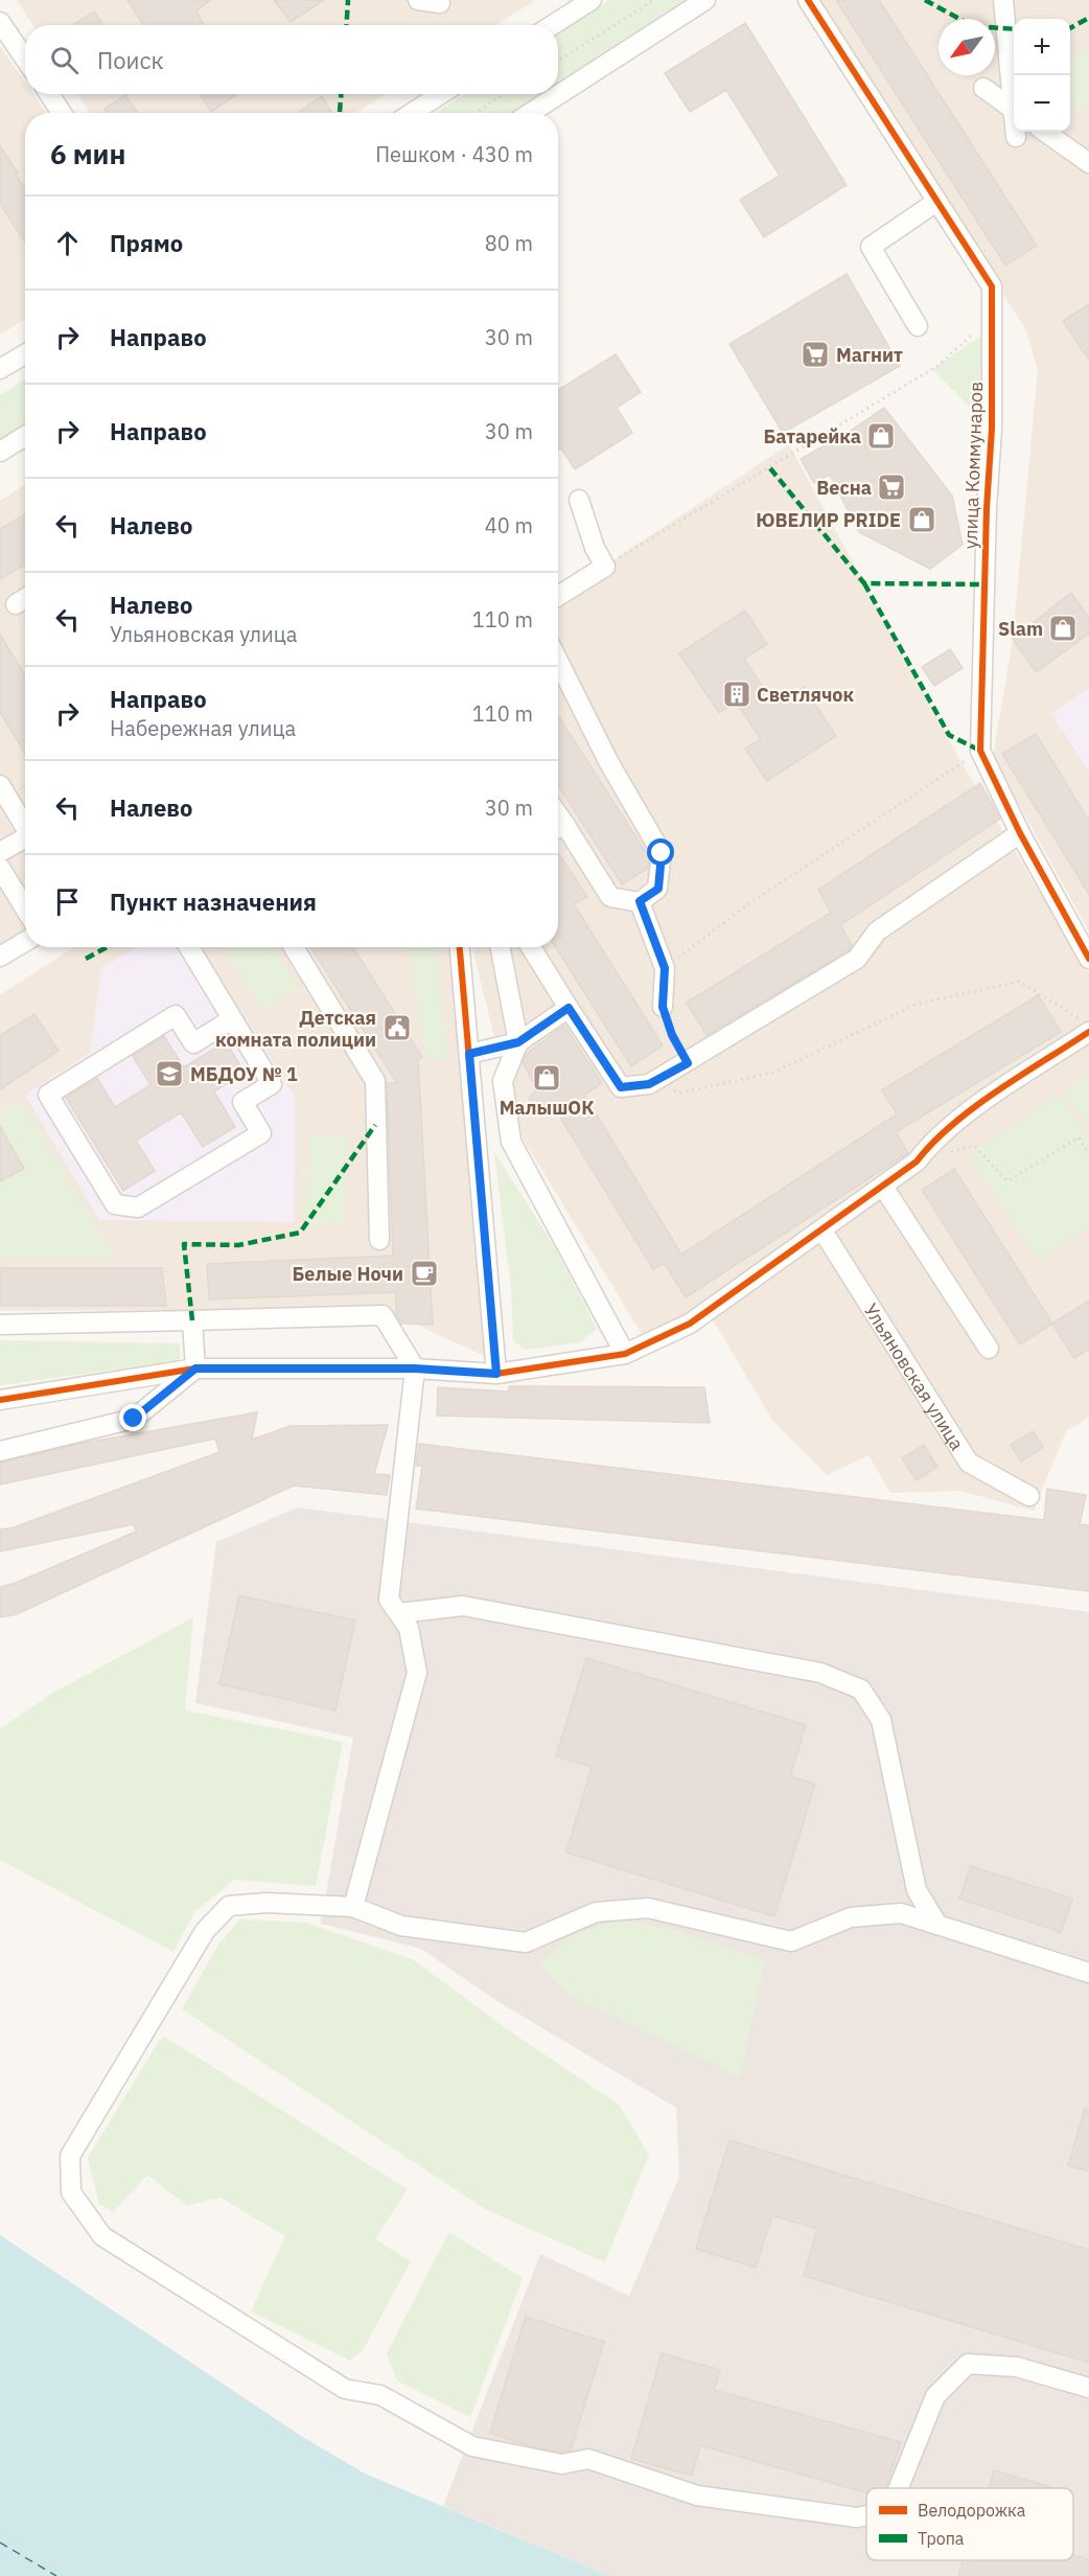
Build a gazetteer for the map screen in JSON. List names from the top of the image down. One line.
{"streets":{"street":["улица Коммунаров","Ульяновская улица"]},"places":{"supermarket":["Магнит","Весна"],"shop":["Батарейка","ЮВЕЛИР PRIDE","Slam","МалышОК"],"building":["Светлячок"],"public building":["Детская комната полиции"],"school or university":["МБДОУ № 1"],"cafe":["Белые Ночи"]},"legend":["Велодорожка","Тропа"],"north":"bottom left","page":{"map_buttons":["+","−"],"search":"Поиск","heading":["6 мин","Пешком · 430 m"],"list":[["Прямо","80 m"],["Направо","30 m"],["Направо","30 m"],["Налево","40 m"],["Налево","Ульяновская улица","110 m"],["Направо","Набережная улица","110 m"],["Налево","30 m"],"Пункт назначения"]}}
